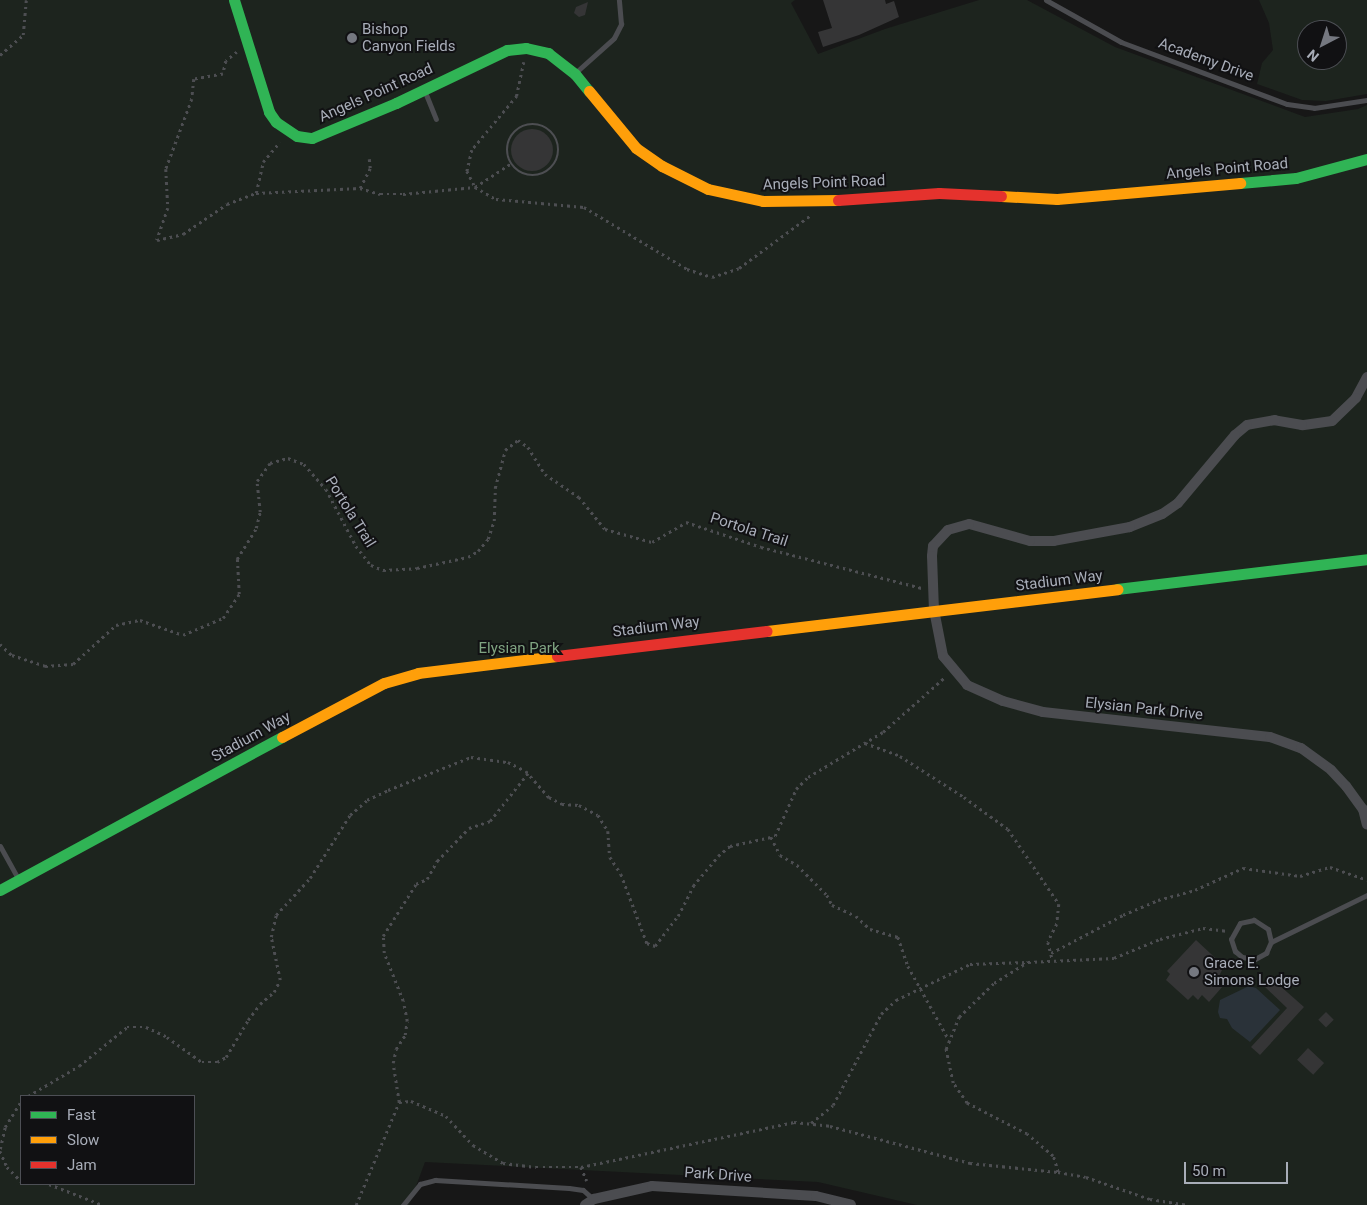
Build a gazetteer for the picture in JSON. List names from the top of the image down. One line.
{"streets":{"main road":["Angels Point Road","Stadium Way"],"street":["Elysian Park Drive","Park Drive"],"lane":["Academy Drive"],"path":["Portola Trail"]},"crossings":[["Stadium Way","Elysian Park Drive"]],"parks":["Elysian Park"],"places":["Bishop Canyon Fields","Grace E. Simons Lodge"],"legend":["Fast","Slow","Jam"],"scale_bar":"50 m","north":"bottom left"}
